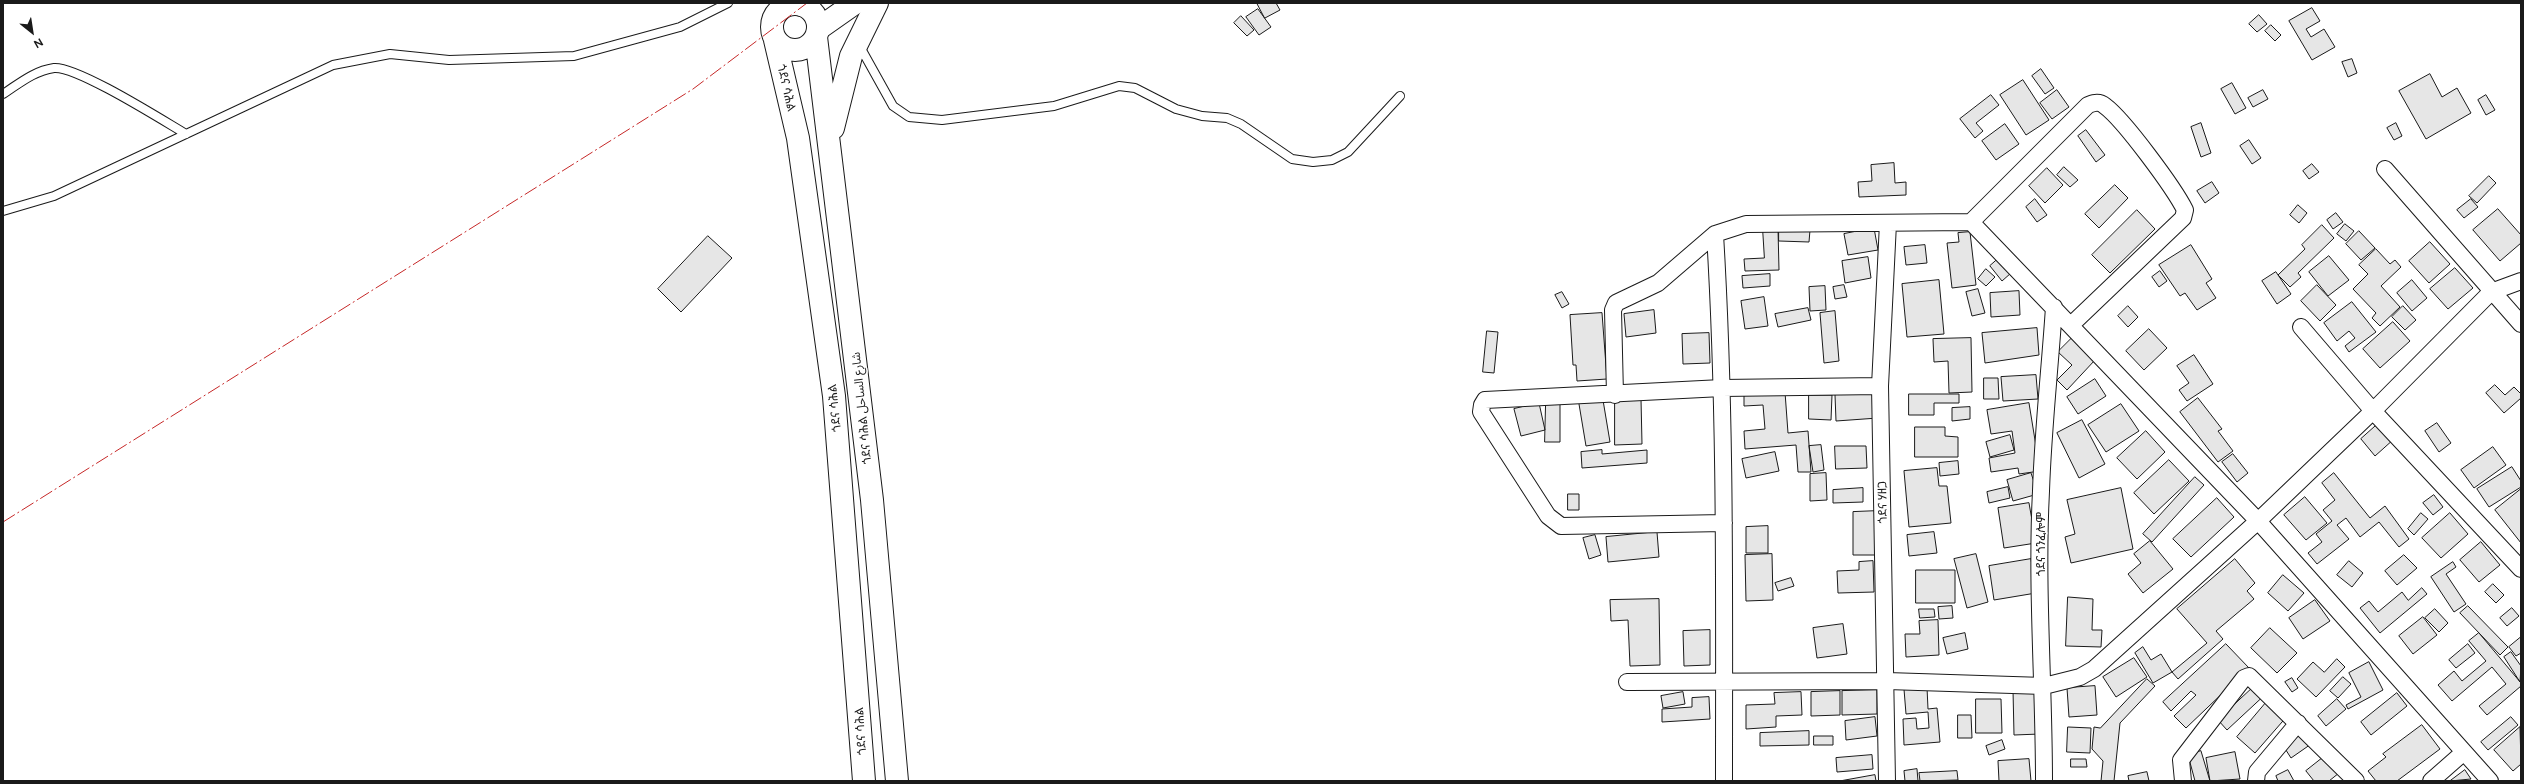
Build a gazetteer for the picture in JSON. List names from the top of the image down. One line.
{"streets":{"main road":["ጎደና ሳሕል","ጎደና ሳሕል شارع الساحل"],"street":["ጎደና ሃዘጋ","ጎደና ጎንፈሎም"]},"crossings":[["ጎደና ሳሕል","ጎደና ሳሕል شارع الساحل"]],"north":"bottom right"}
